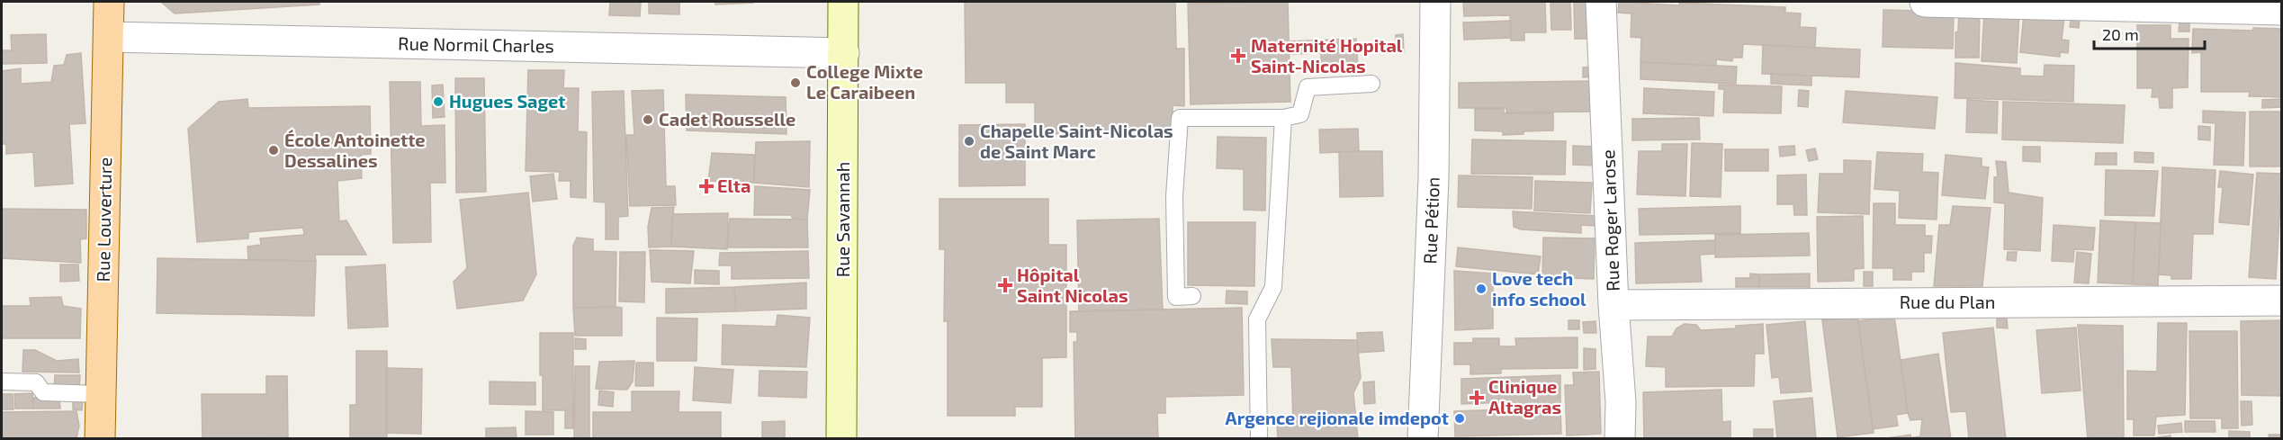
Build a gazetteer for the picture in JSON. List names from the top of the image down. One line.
{"streets":{"main road":["Rue Louverture"],"street":["Rue Normil Charles","Rue Savannah","Rue Pétion","Rue Roger Larose","Rue du Plan"]},"crossings":[["Rue Normil Charles","Rue Louverture"],["Rue Normil Charles","Rue Savannah"],["Rue Roger Larose","Rue du Plan"]],"places":{"health":["Maternité Hopital Saint-Nicolas","Elta","Hôpital Saint Nicolas","Clinique Altagras"],"other":["College Mixte Le Caraibeen","Hugues Saget","Cadet Rousselle","Chapelle Saint-Nicolas de Saint Marc","École Antoinette Dessalines","Love tech info school","Argence rejionale imdepot"]},"scale_bar":"20 m"}
